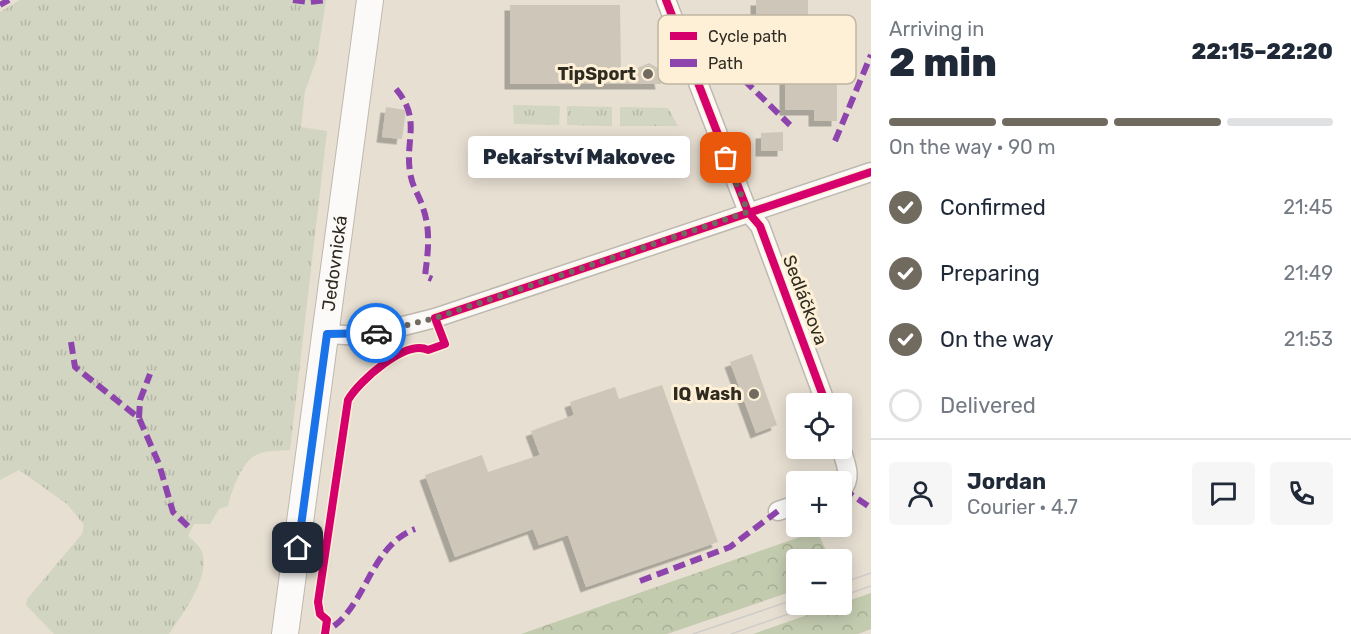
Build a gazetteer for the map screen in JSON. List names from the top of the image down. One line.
{"streets":{"main road":["Jedovnická"],"street":["Sedláčkova"]},"places":["TipSport","Pekařství Makovec","IQ Wash"],"legend":["Cycle path","Path"],"page":{"heading":["2 min","Arriving in","22:15–22:20"],"panel":["Jordan","Courier · 4.7"],"bar":"On the way · 90 m","bubble":"Pekařství Makovec","list":[["Confirmed","21:45"],["Preparing","21:49"],["On the way","21:53"],"Delivered"],"map_buttons":["+","−"]}}
